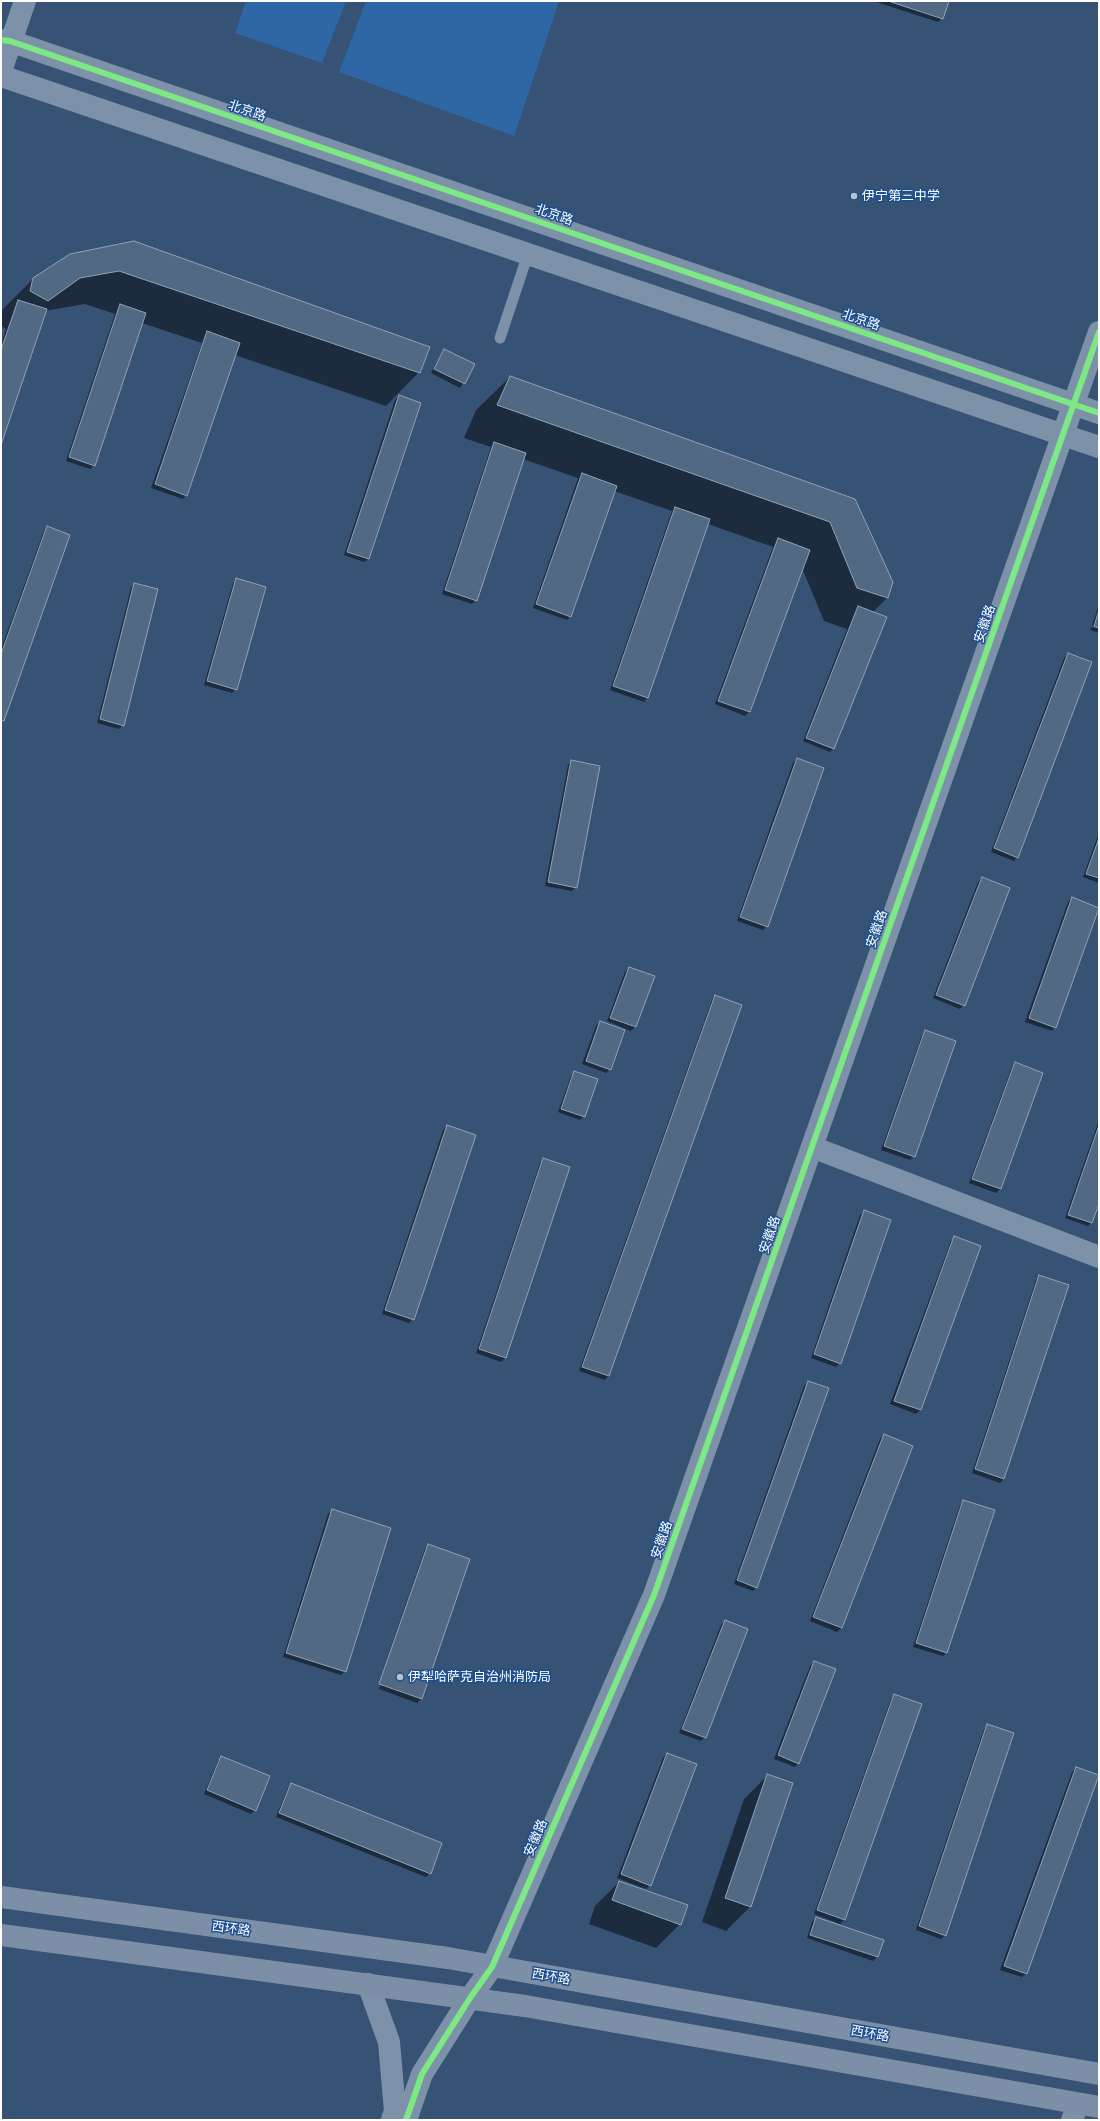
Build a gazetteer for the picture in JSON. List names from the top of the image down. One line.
{"streets":{"main road":["西环路"],"street":["北京路","安徽路"]},"crossings":[["北京路","安徽路"],["安徽路","西环路"]],"places":["伊宁第三中学","伊犁哈萨克自治州消防局"]}
